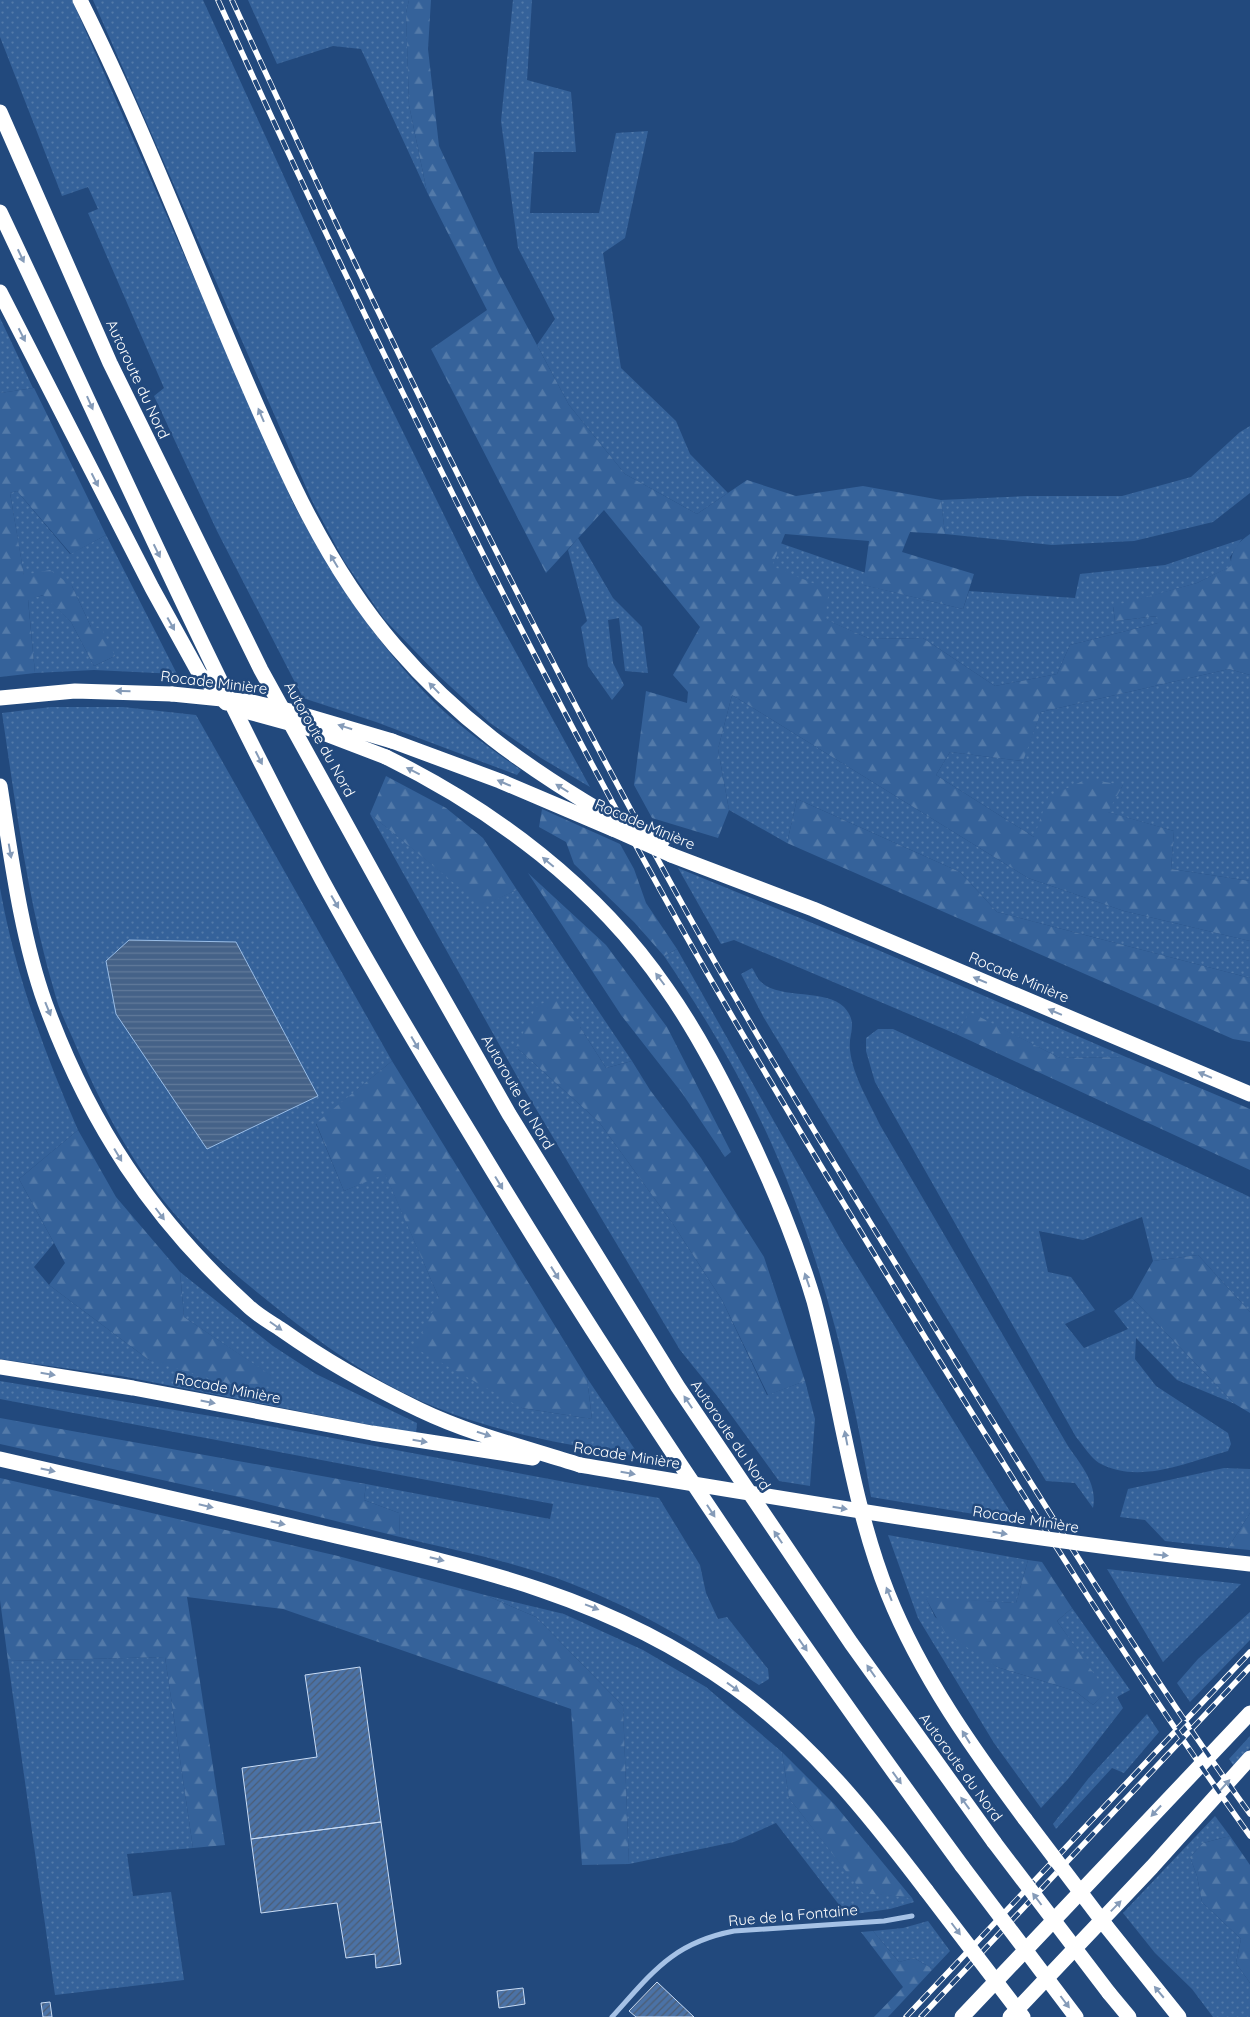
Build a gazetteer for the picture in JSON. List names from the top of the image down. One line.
{"streets":{"highway":["Autoroute du Nord","Rocade Minière"],"street":["Rue de la Fontaine"]}}
